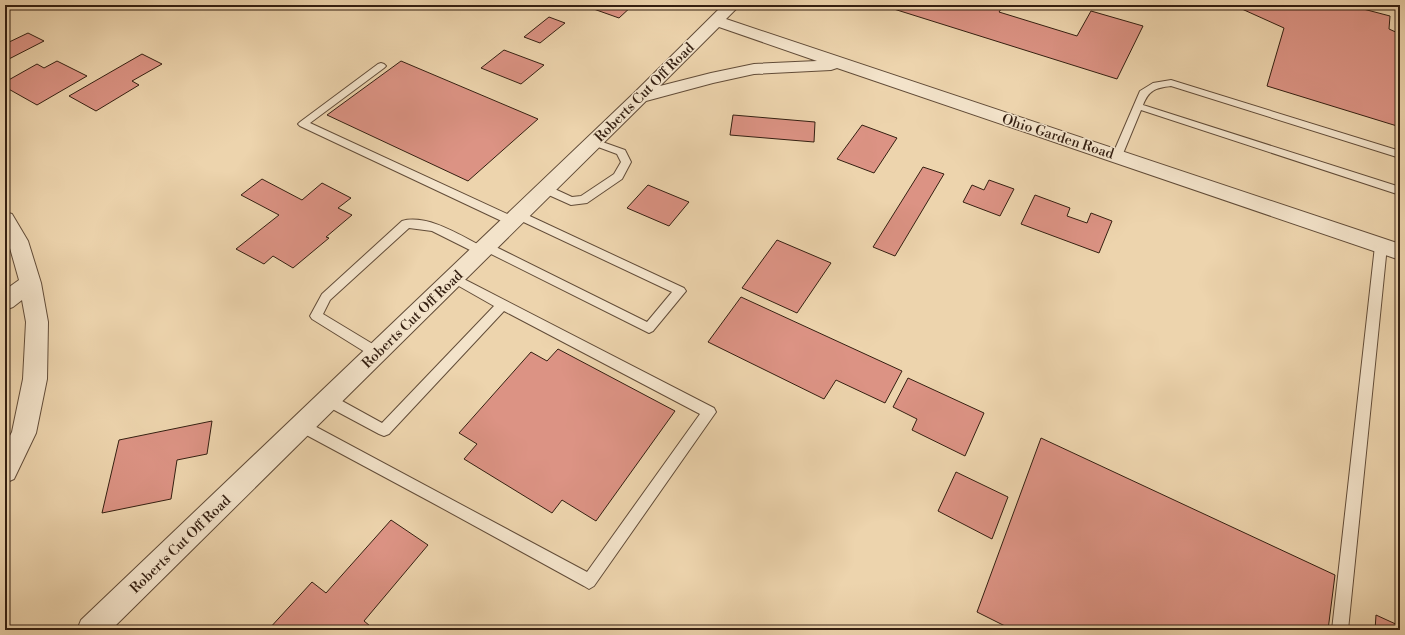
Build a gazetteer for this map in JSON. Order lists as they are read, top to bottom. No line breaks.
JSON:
{"streets":{"street":["Roberts Cut Off Road","Ohio Garden Road"]},"crossings":[["Roberts Cut Off Road","Ohio Garden Road"]]}
